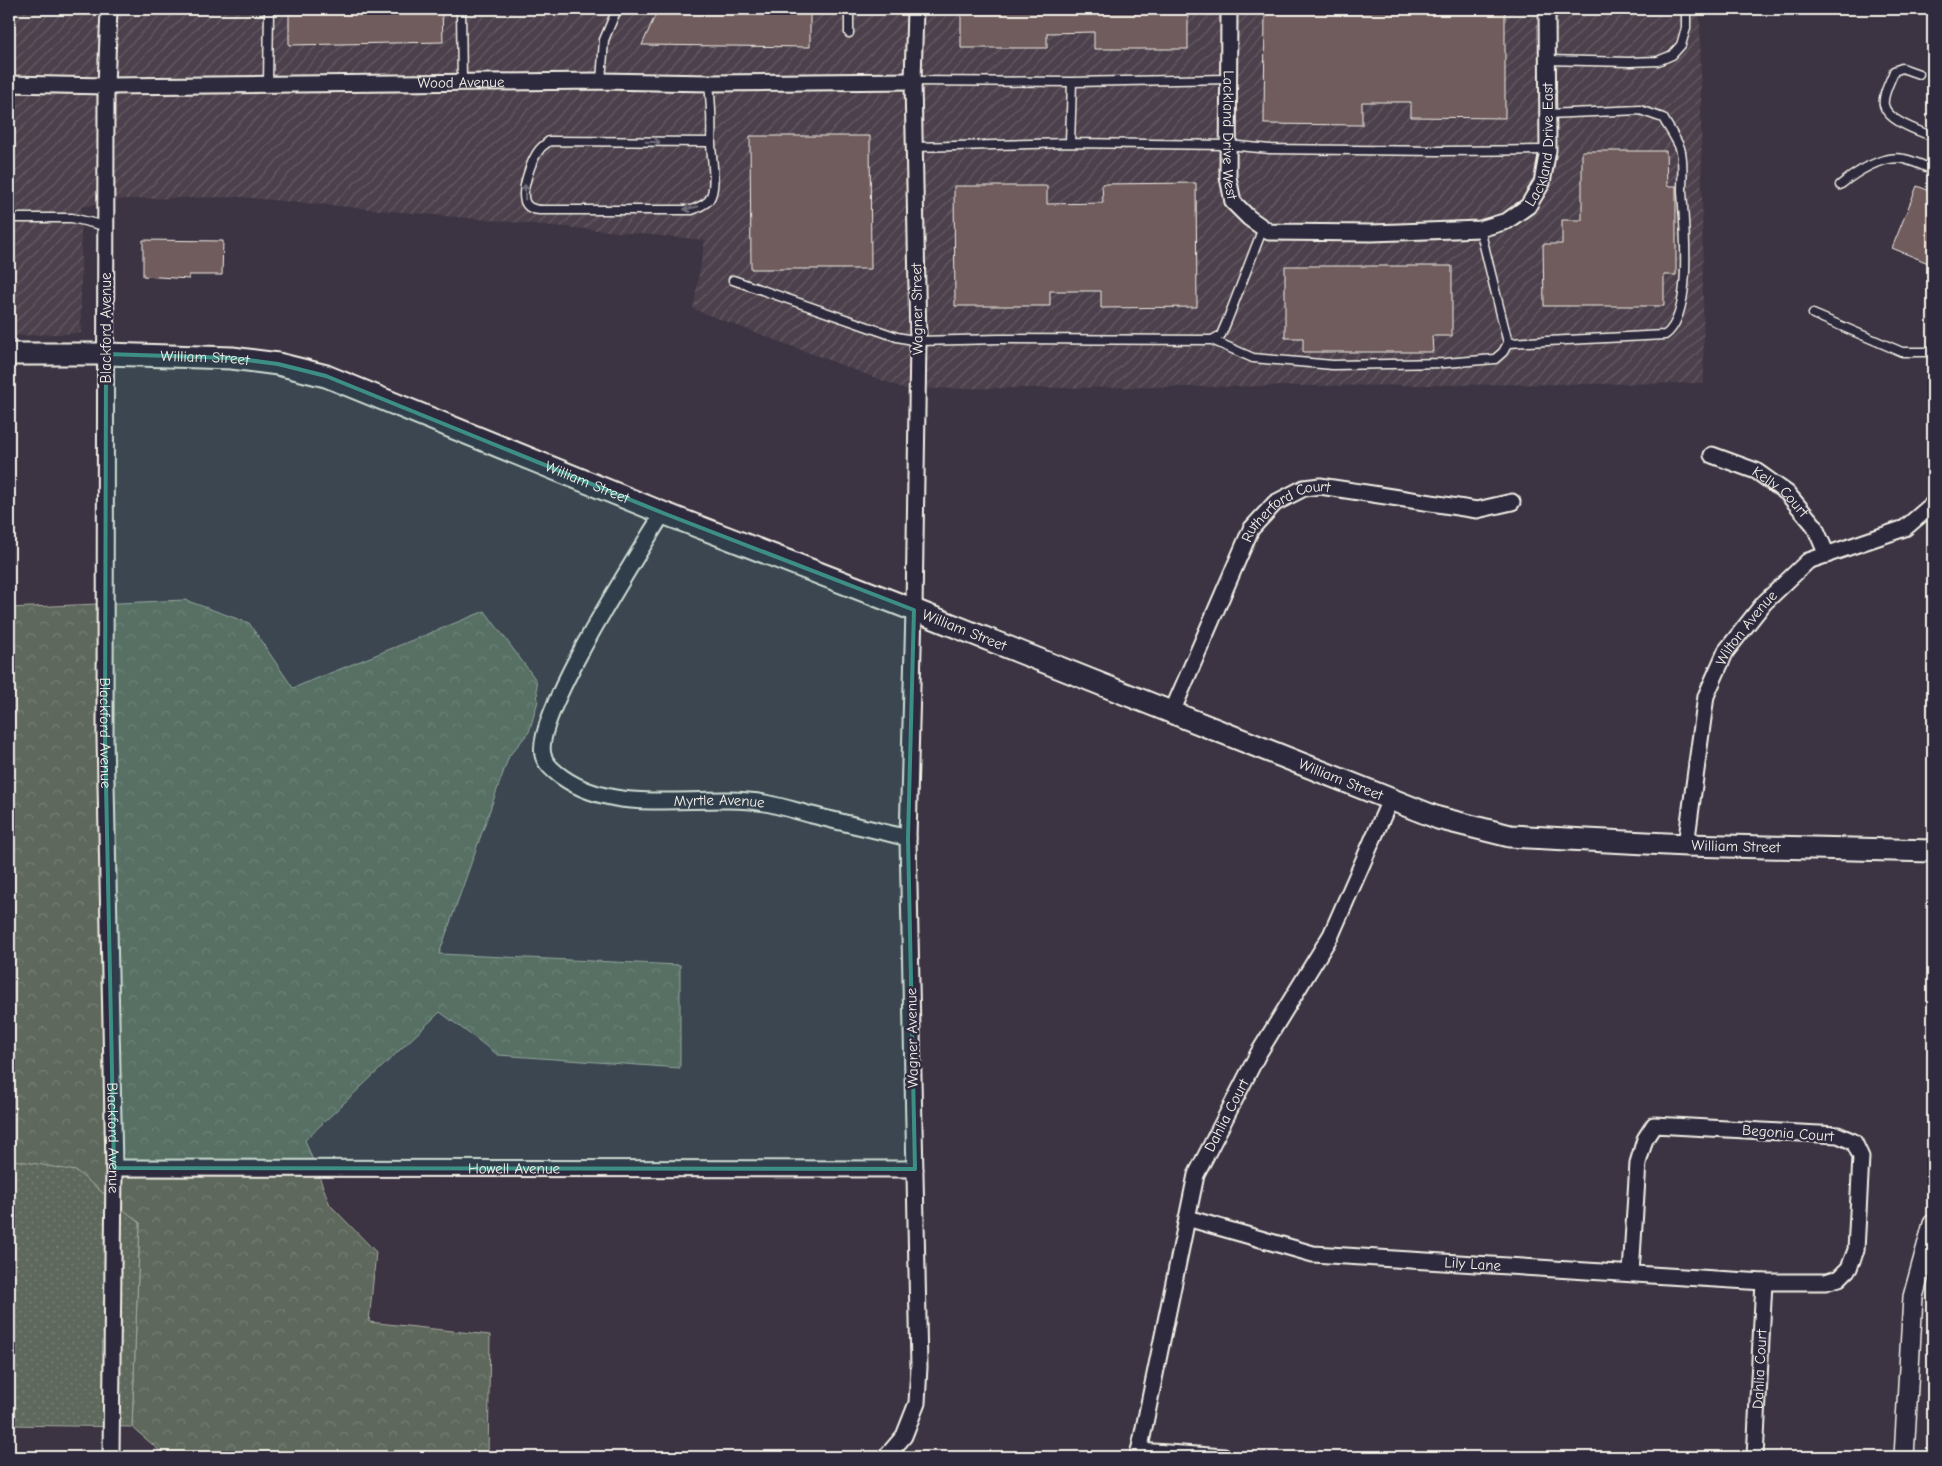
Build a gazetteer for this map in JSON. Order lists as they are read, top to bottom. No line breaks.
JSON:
{"streets":{"main road":["William Street"],"street":["Wood Avenue","Lackland Drive West","Lackland Drive East","Wagner Street","Blackford Avenue","Kelly Court","Rutherford Court","Wilton Avenue","Myrtle Avenue","Wagner Avenue","Dahlia Court","Begonia Court","Howell Avenue","Lily Lane"]},"crossings":[["Wood Avenue","Wagner Street"],["Wood Avenue","Blackford Avenue"],["Lackland Drive West","Lackland Drive East"],["Wagner Street","William Street"],["Wagner Street","Wagner Avenue"],["Blackford Avenue","William Street"],["Blackford Avenue","Howell Avenue"],["William Street","Rutherford Court"],["William Street","Wilton Avenue"],["William Street","Myrtle Avenue"],["William Street","Wagner Avenue"],["William Street","Dahlia Court"],["Kelly Court","Wilton Avenue"],["Myrtle Avenue","Wagner Avenue"],["Wagner Avenue","Howell Avenue"],["Dahlia Court","Begonia Court"],["Dahlia Court","Lily Lane"],["Begonia Court","Lily Lane"]]}
